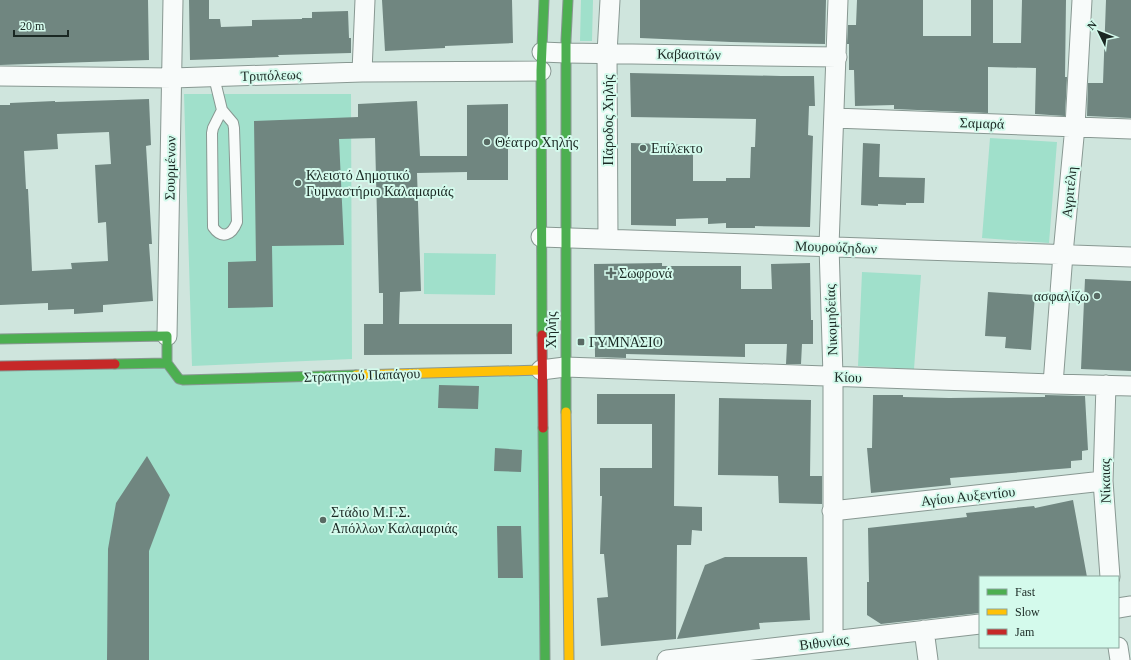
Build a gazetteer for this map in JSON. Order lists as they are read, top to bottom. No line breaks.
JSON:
{"streets":{"main road":["Χηλής","Στρατηγού Παπάγου"],"street":["Καβασιτών","Τριπόλεως","Πάροδος Χηλής","Σαμαρά","Σουρμένων","Αγριτέλη","Μουρούζηδων","Νικομηδείας","Κίου","Νίκαιας","Αγίου Αυξεντίου","Βιθυνίας"]},"crossings":[["Καβασιτών","Πάροδος Χηλής"],["Καβασιτών","Νικομηδείας"],["Καβασιτών","Χηλής"],["Τριπόλεως","Σουρμένων"],["Τριπόλεως","Χηλής"],["Πάροδος Χηλής","Μουρούζηδων"],["Σαμαρά","Αγριτέλη"],["Σαμαρά","Νικομηδείας"],["Αγριτέλη","Μουρούζηδων"],["Αγριτέλη","Κίου"],["Μουρούζηδων","Νικομηδείας"],["Μουρούζηδων","Χηλής"],["Νικομηδείας","Κίου"],["Νικομηδείας","Αγίου Αυξεντίου"],["Νικομηδείας","Βιθυνίας"],["Χηλής","Στρατηγού Παπάγου"],["Χηλής","Κίου"],["Στρατηγού Παπάγου","Κίου"],["Κίου","Νίκαιας"],["Νίκαιας","Αγίου Αυξεντίου"]],"places":{"other":["Θέατρο Χηλής","Επίλεκτο","Κλειστό Δημοτικό Γυμναστήριο Καλαμαριάς","ασφαλίζω","Στάδιο Μ.Γ.Σ. Απόλλων Καλαμαριάς"],"health":["Σωφρονά"],"transit":["ΓΥΜΝΑΣΙΟ"]},"legend":["Fast","Slow","Jam"],"scale_bar":"20 m","north":"top left"}
